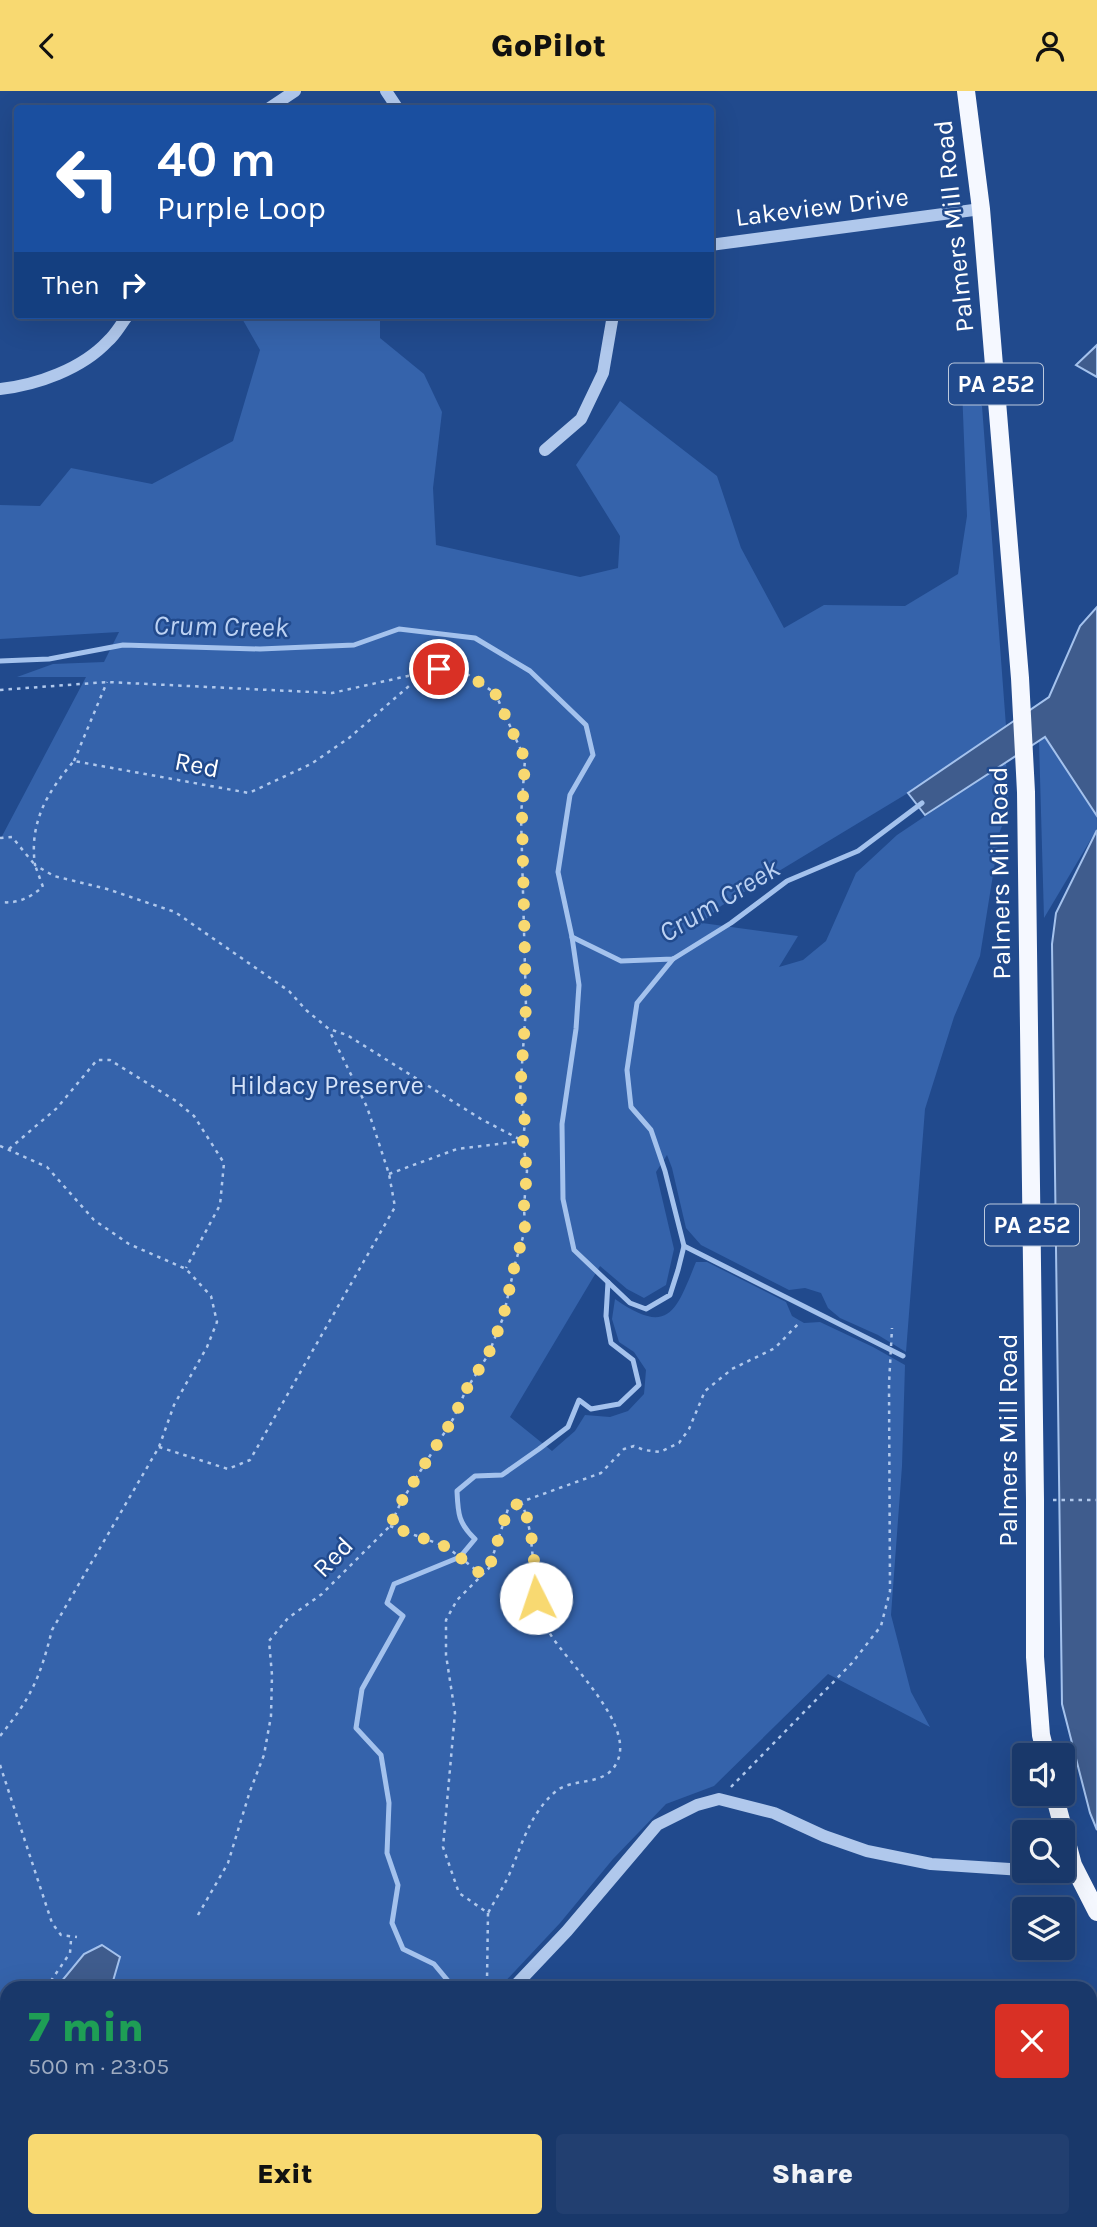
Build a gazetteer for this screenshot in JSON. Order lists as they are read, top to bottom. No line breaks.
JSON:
{"streets":{"main road":["Palmers Mill Road","PA 252"],"street":["Lakeview Drive"],"path":["Red"]},"crossings":[["Lakeview Drive","Palmers Mill Road"]],"water":["Crum Creek"],"parks":["Hildacy Preserve"],"page":{"header":"GoPilot","turn":["40 m","Purple Loop"],"then":"Then","heading":["7 min","500 m · 23:05"],"buttons":["Exit","Share"]}}
